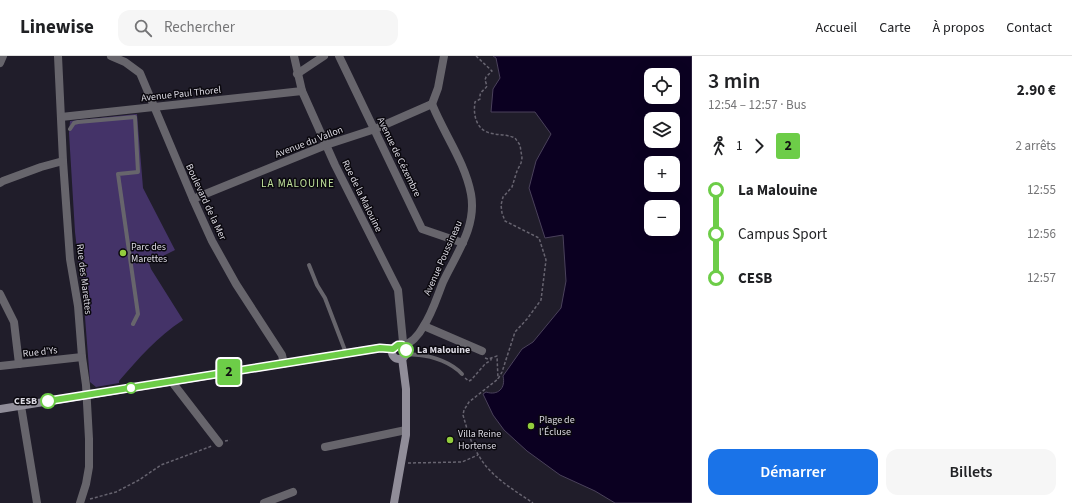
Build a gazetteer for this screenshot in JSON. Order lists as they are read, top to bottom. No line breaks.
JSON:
{"streets":{"street":["Avenue Paul Thorel","Avenue du Vallon","Avenue de Cézembre","Rue de la Malouine","Boulevard de la Mer","Avenue Poussineau","Rue des Marettes","Rue d'Ys"]},"crossings":[["Avenue Paul Thorel","Rue de la Malouine"],["Avenue Paul Thorel","Boulevard de la Mer"],["Avenue Paul Thorel","Rue des Marettes"],["Avenue du Vallon","Avenue de Cézembre"],["Avenue du Vallon","Rue de la Malouine"],["Avenue du Vallon","Boulevard de la Mer"],["Avenue du Vallon","Avenue Poussineau"],["Avenue de Cézembre","Avenue Poussineau"],["Rue de la Malouine","Avenue Poussineau"],["Rue des Marettes","Rue d'Ys"]],"districts":["LA MALOUINE"],"places":["Parc des Marettes","La Malouine","CESB","Plage de l'Écluse","Villa Reine Hortense"],"lines":["bus line 2"],"page":{"header":"Linewise","search":"Rechercher","nav":["Accueil","Carte","À propos","Contact"],"on_map":"2","heading":["3 min","12:54 – 12:57 · Bus","2.90 €"],"map_buttons":["+","−"],"legs":["1","2","2 arrêts"],"list":[{"name":"La Malouine","value":"12:55"},{"name":"Campus Sport","value":"12:56"},{"name":"CESB","value":"12:57"}],"buttons":["Démarrer","Billets"]}}
